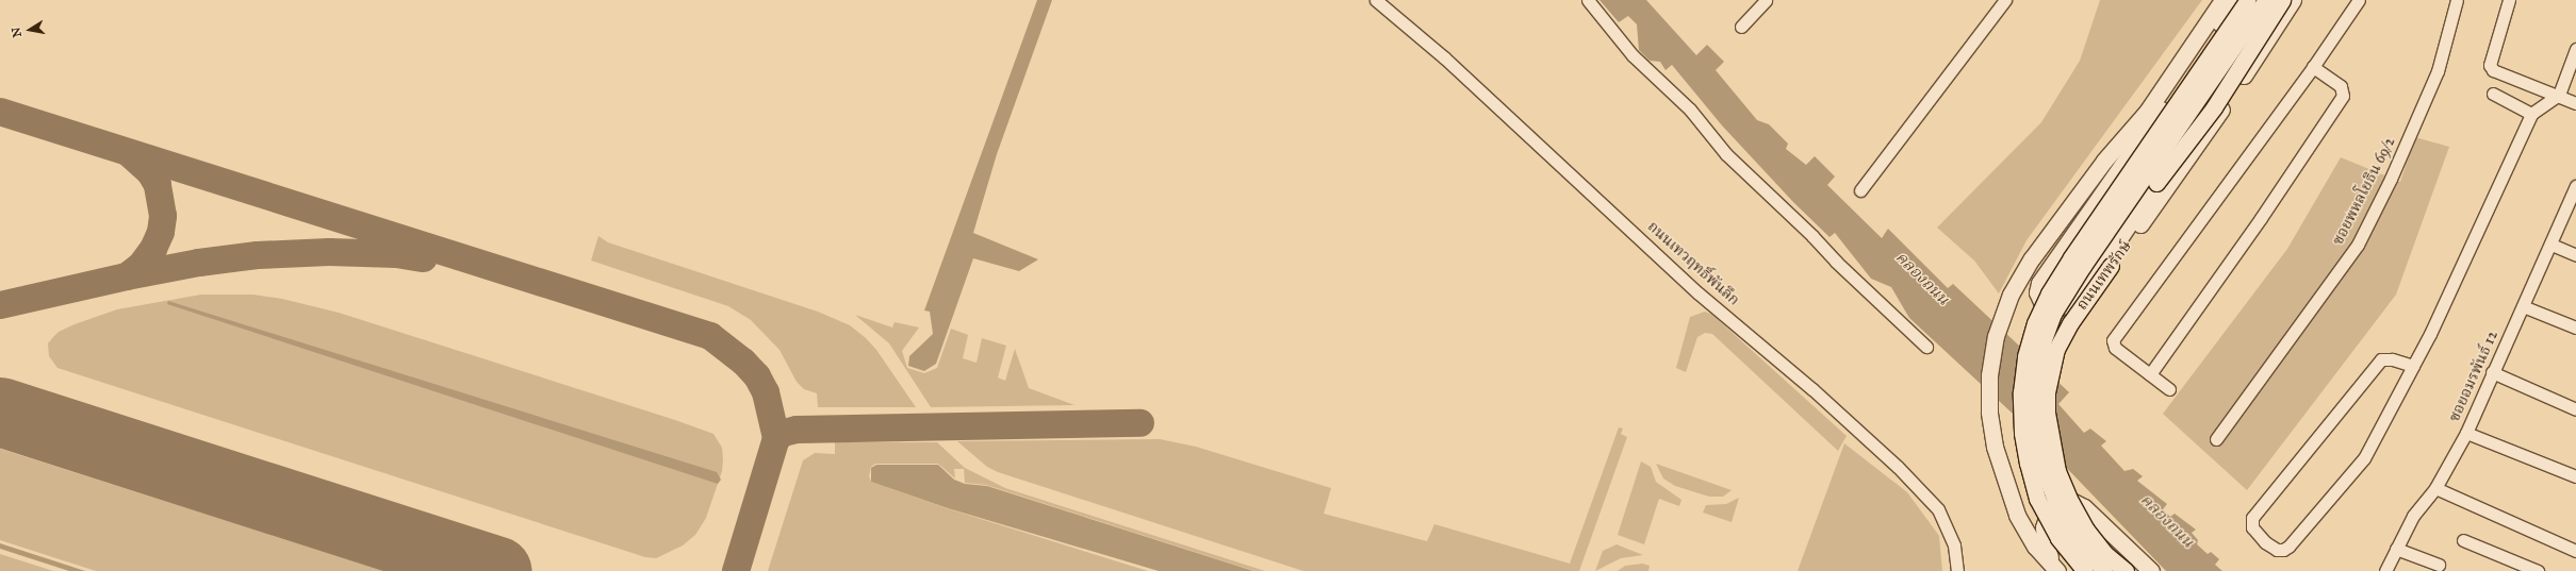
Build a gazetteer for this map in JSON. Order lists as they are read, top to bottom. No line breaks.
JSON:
{"streets":{"main road":["ถนนเทพรักษ์"],"street":["ซอยพหลโยธิน 69/2","ถนนเทวฤทธิ์พันลึก","ซอยอมรพันธ์ 12"]},"water":["คลองถนน"],"north":"left"}
